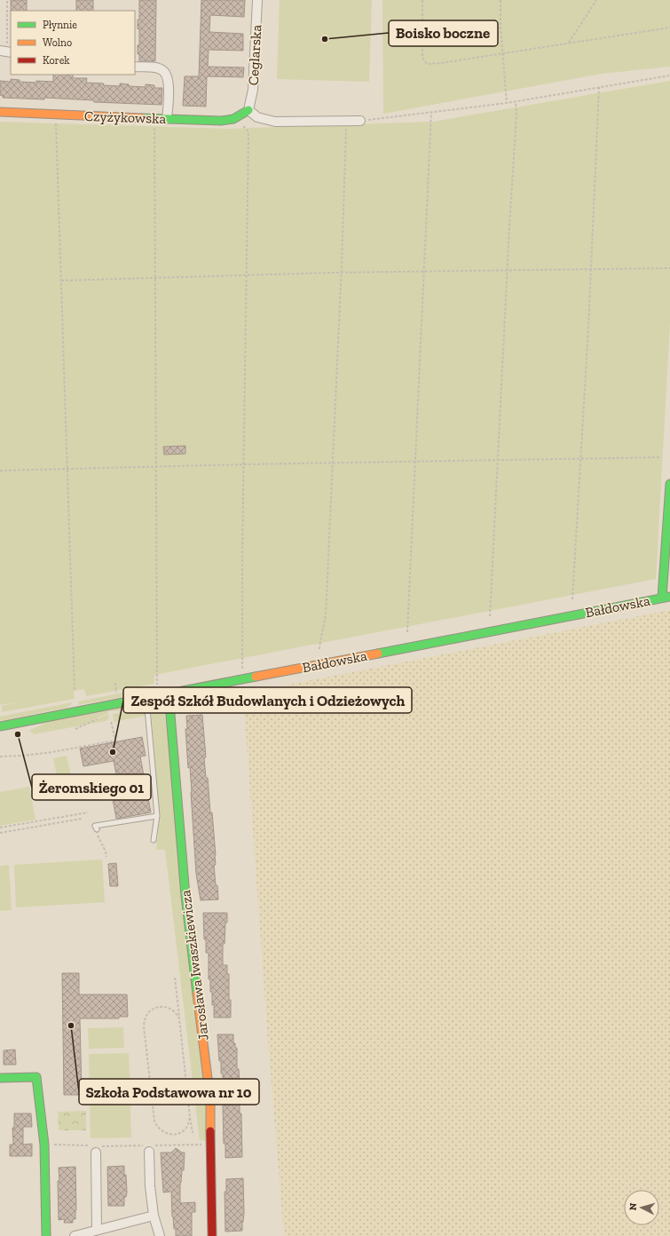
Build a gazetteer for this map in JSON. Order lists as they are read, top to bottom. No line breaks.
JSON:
{"streets":{"street":["Ceglarska","Czyżykowska","Bałdowska","Jarosława Iwaszkiewicza"]},"crossings":[["Ceglarska","Czyżykowska"],["Bałdowska","Jarosława Iwaszkiewicza"]],"places":["Boisko boczne","Żeromskiego 01","Zespół Szkół Budowlanych i Odzieżowych","Szkoła Podstawowa nr 10"],"legend":["Płynnie","Wolno","Korek"],"north":"left"}
